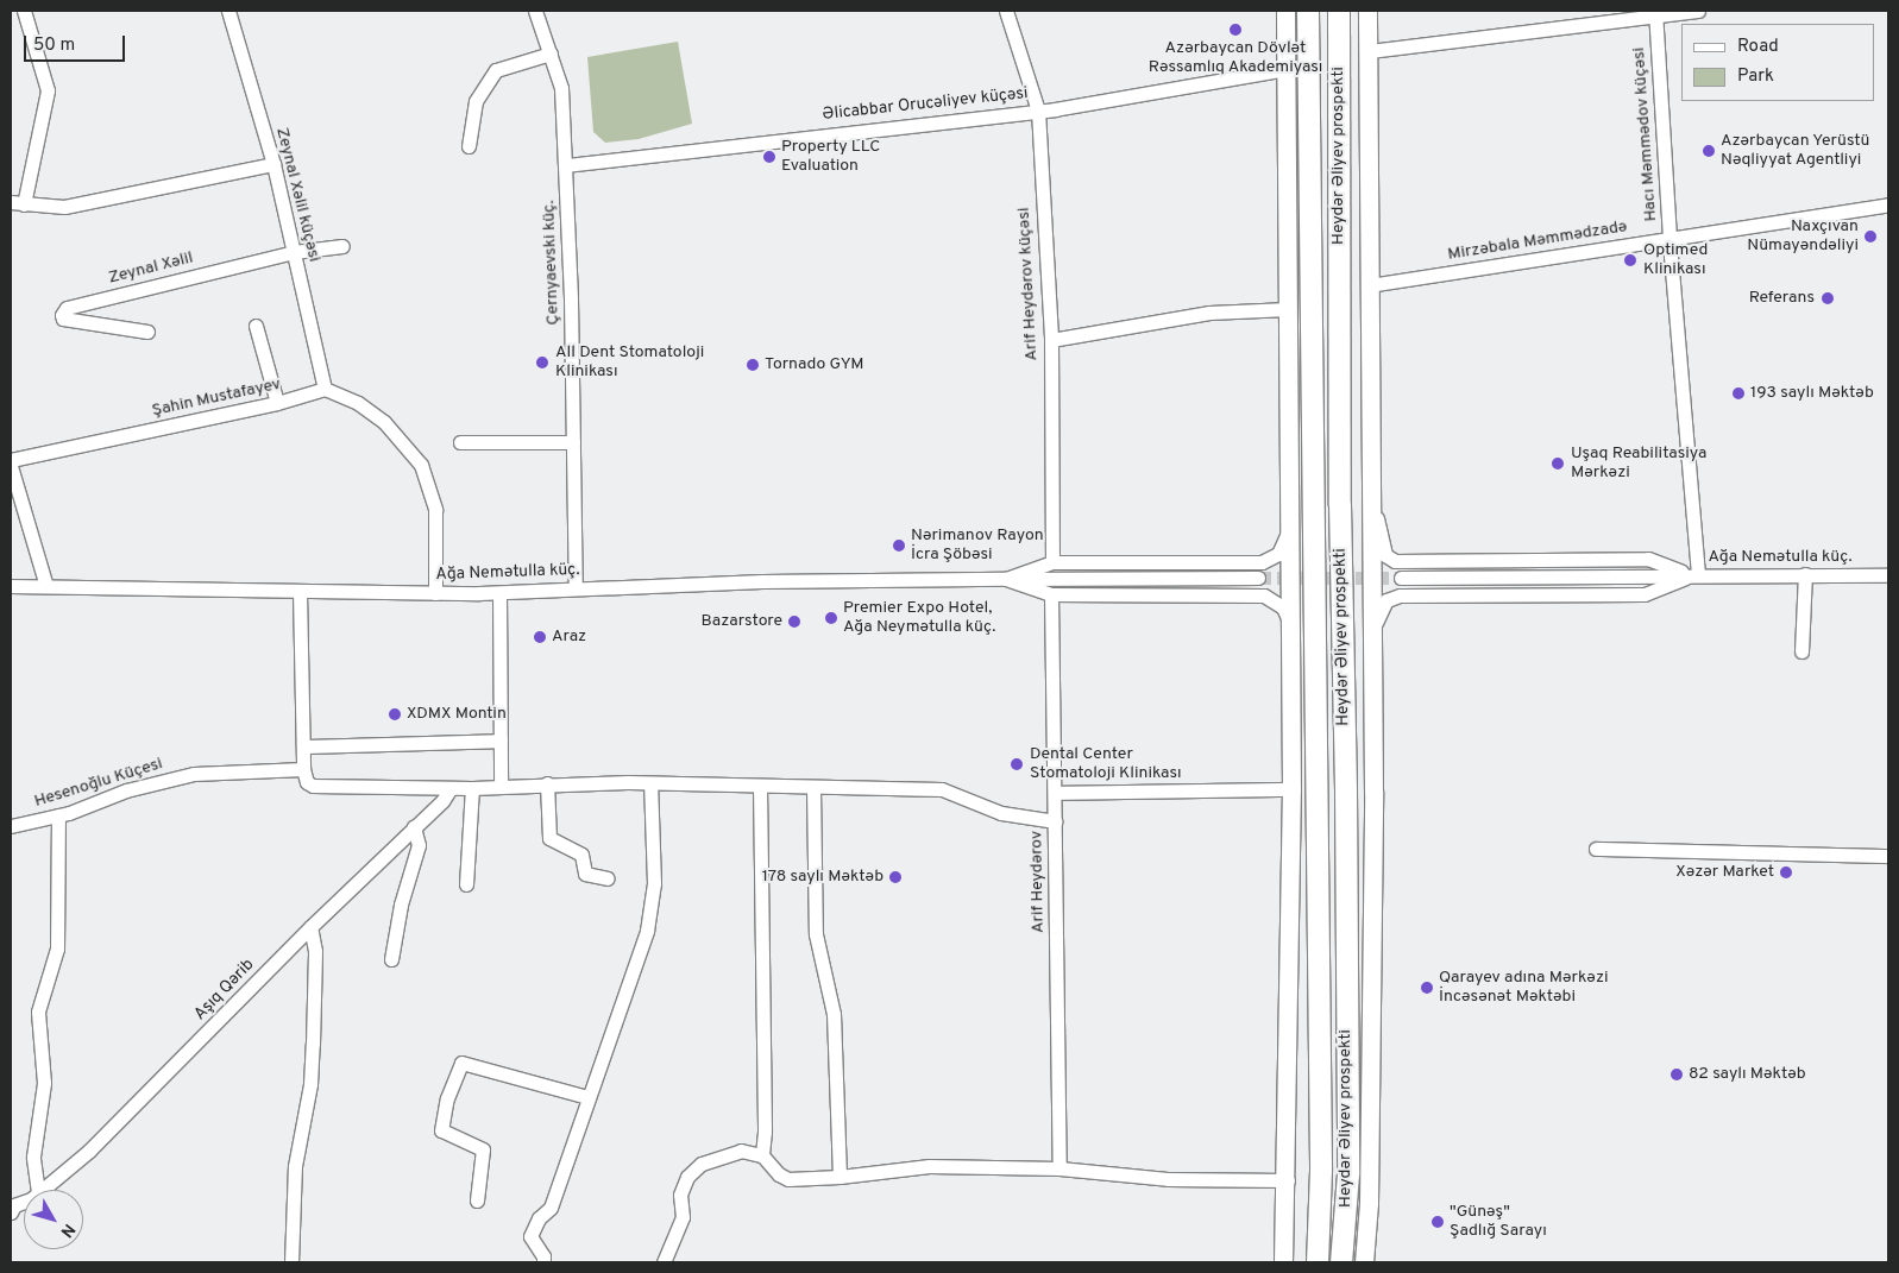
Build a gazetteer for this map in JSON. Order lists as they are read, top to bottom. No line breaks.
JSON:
{"streets":{"highway":["Heydər Əliyev prospekti"],"street":["Əlicabbar Orucəliyev küçəsi","Hacı Məmmədov küçəsi","Zeynal Xəlil küçəsi","Mirzəbala Məmmədzadə","Çernyaevski küç.","Zeynal Xəlil","Arif Heydərov küçəsi","Şahin Mustafayev","Ağa Nemətulla küç.","Hesenoğlu Küçesi","Arif Heydərov","Aşıq Qərib"]},"crossings":[["Əlicabbar Orucəliyev küçəsi","Çernyaevski küç."],["Əlicabbar Orucəliyev küçəsi","Arif Heydərov küçəsi"],["Hacı Məmmədov küçəsi","Mirzəbala Məmmədzadə"],["Hacı Məmmədov küçəsi","Ağa Nemətulla küç."],["Zeynal Xəlil küçəsi","Zeynal Xəlil"],["Zeynal Xəlil küçəsi","Şahin Mustafayev"],["Çernyaevski küç.","Ağa Nemətulla küç."],["Arif Heydərov küçəsi","Ağa Nemətulla küç."],["Ağa Nemətulla küç.","Arif Heydərov"]],"places":["Azərbaycan Dövlət Rəssamlıq Akademiyası","Azərbaycan Yerüstü Nəqliyyat Agentliyi","Property LLC Evaluation","Naxçıvan Nümayəndəliyi","Optimed Klinikası","Referans","All Dent Stomatoloji Klinikası","Tornado GYM","193 saylı Məktəb","Uşaq Reabilitasiya Mərkəzi","Nərimanov Rayon İcra Şöbəsi","Premier Expo Hotel, Ağa Neymətulla küç.","Bazarstore","Araz","XDMX Montin","Dental Center Stomatoloji Klinikası","Xəzər Market","178 saylı Məktəb","Qarayev adına Mərkəzi İncəsənət Məktəbi","82 saylı Məktəb","\"Günəş\" Şadlığ Sarayı"],"legend":["Road","Park"],"scale_bar":"50 m","north":"bottom right"}
